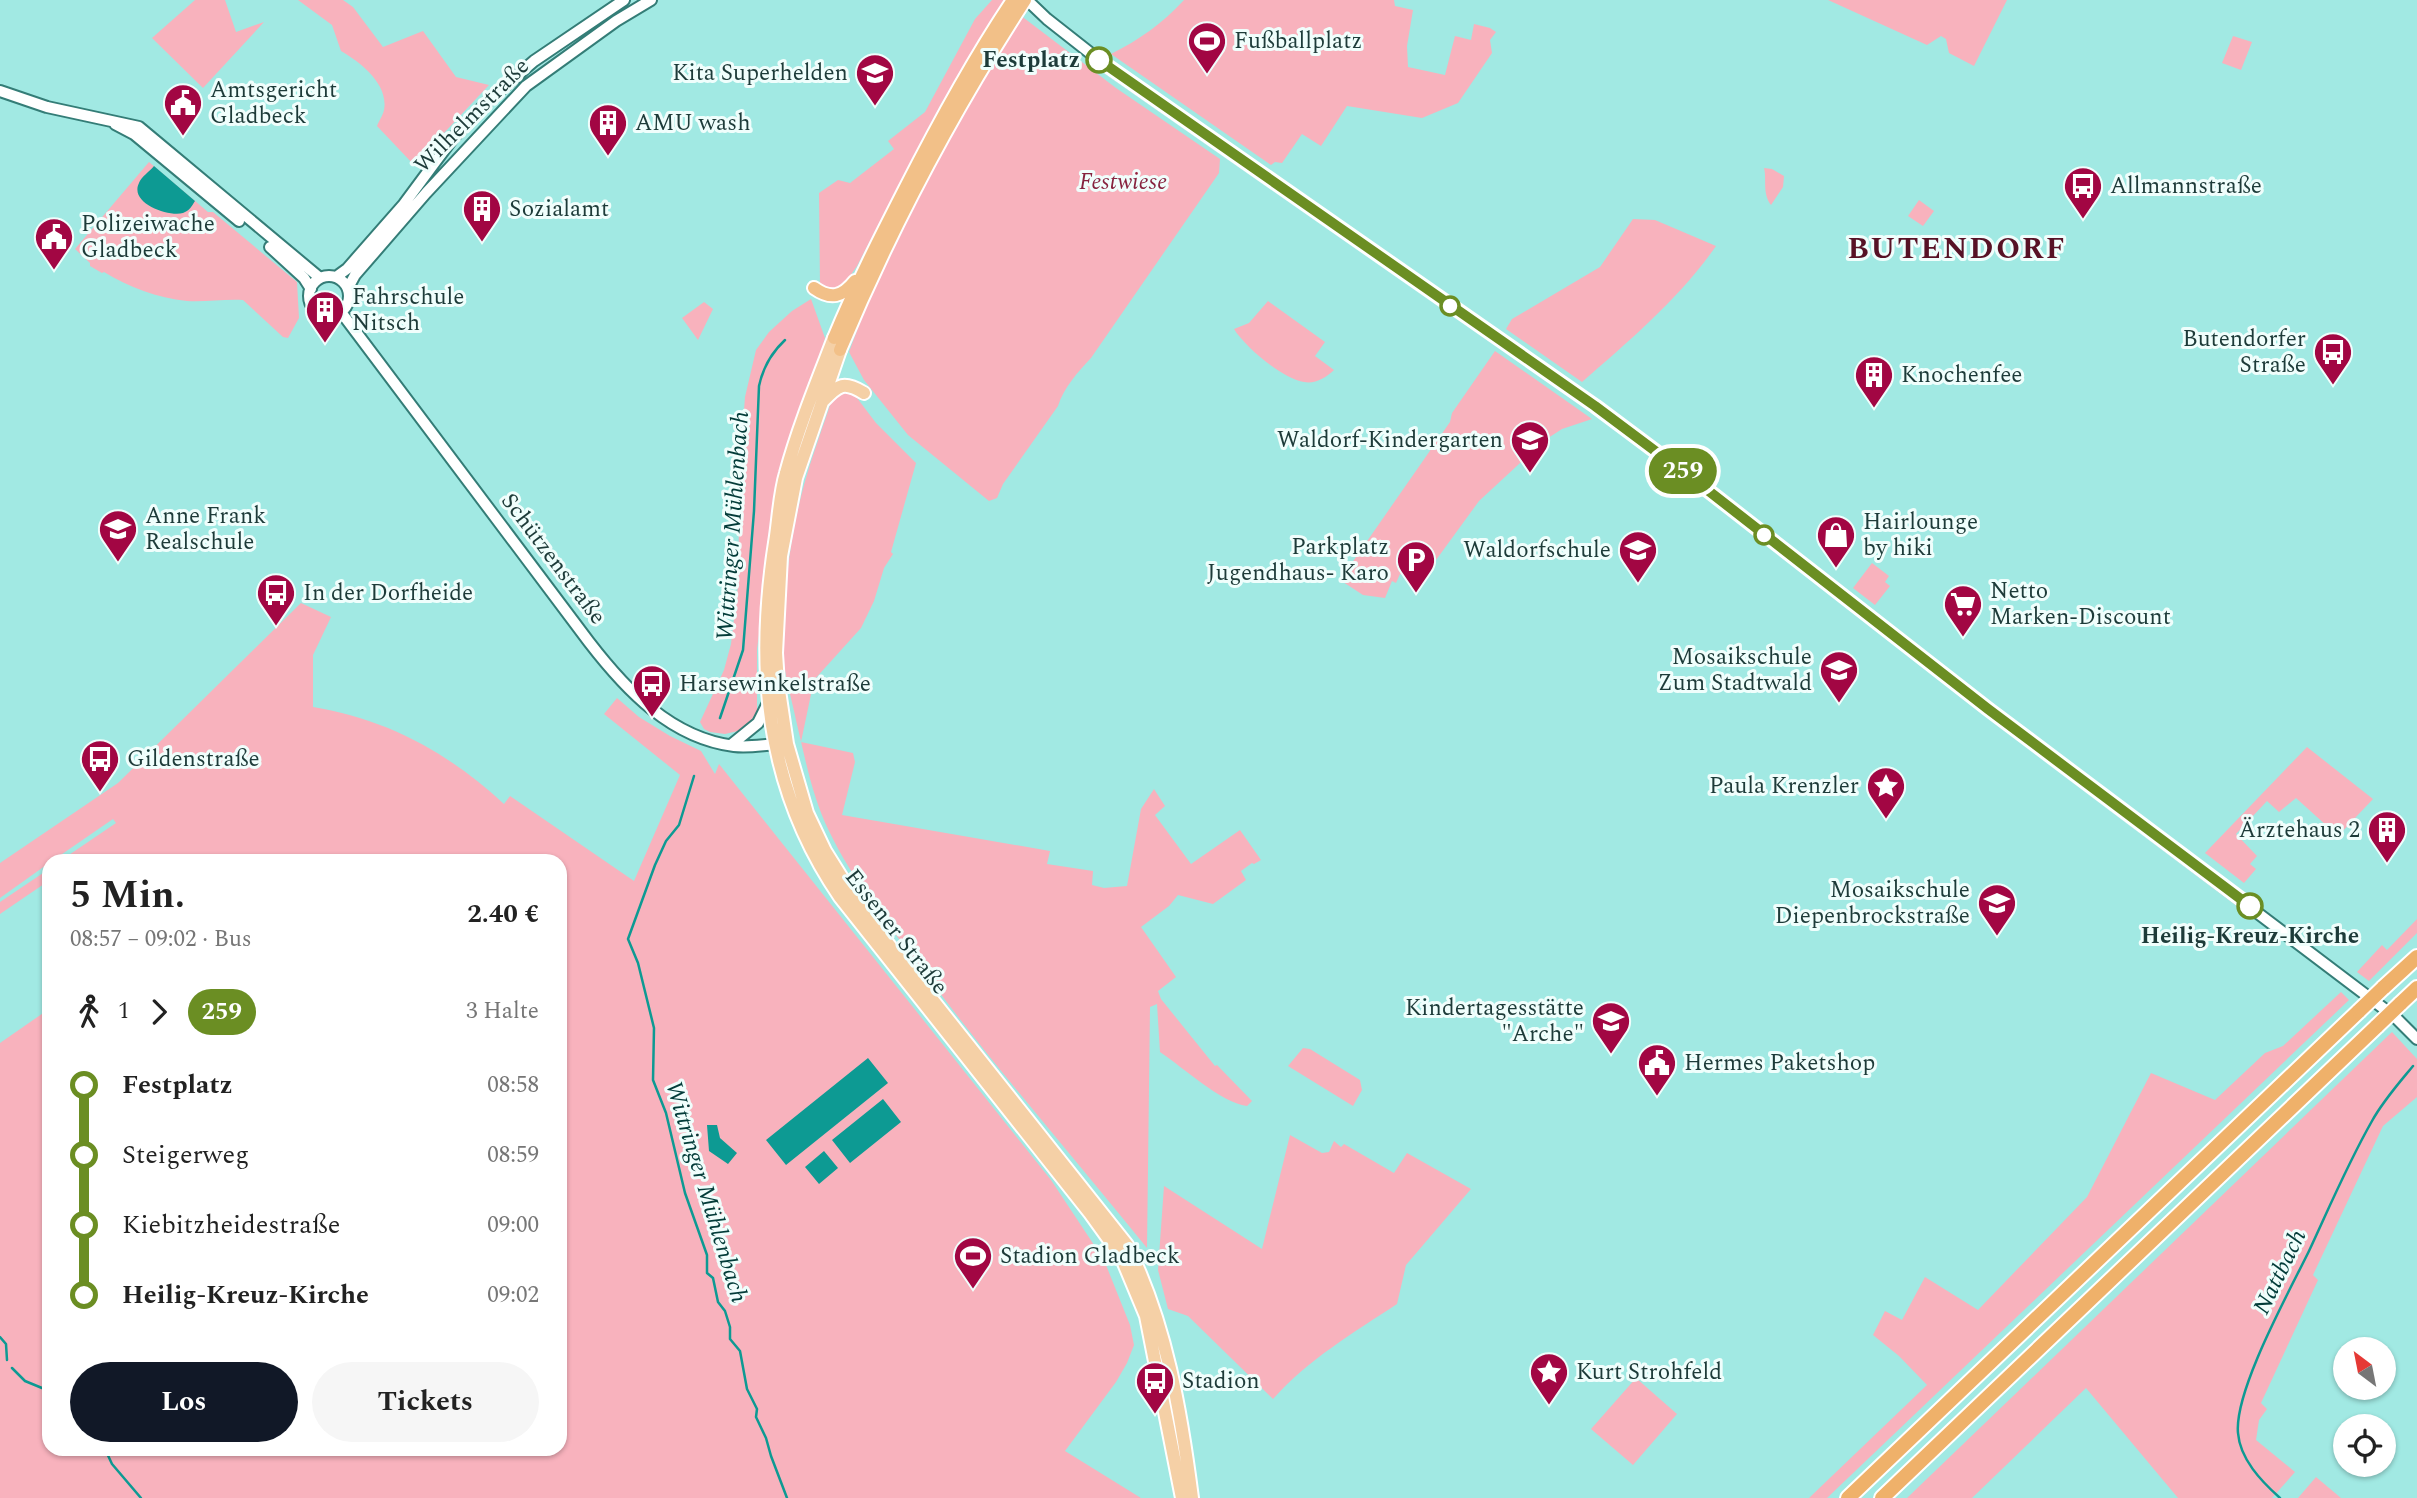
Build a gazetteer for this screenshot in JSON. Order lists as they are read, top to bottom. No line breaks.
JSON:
{"streets":{"main road":["Wilhelmstraße","Schützenstraße","Essener Straße"]},"crossings":[["Wilhelmstraße","Schützenstraße"],["Schützenstraße","Essener Straße"]],"districts":["BUTENDORF"],"water":["Wittringer Mühlenbach","Nattbach"],"parks":["Festwiese"],"places":{"other":["Festplatz","Heilig-Kreuz-Kirche"],"sports":["Fußballplatz","Stadion Gladbeck"],"school or university":["Kita Superhelden","Waldorf-Kindergarten","Anne Frank Realschule","Waldorfschule","Mosaikschule Zum Stadtwald","Mosaikschule Diepenbrockstraße","Kindertagesstätte \"Arche\""],"public building":["Amtsgericht Gladbeck","Polizeiwache Gladbeck","Hermes Paketshop"],"building":["AMU wash","Sozialamt","Fahrschule Nitsch","Knochenfee","Ärztehaus 2"],"bus stop":["Allmannstraße","Butendorfer Straße","In der Dorfheide","Harsewinkelstraße","Gildenstraße","Stadion"],"shop":["Hairlounge by hiki"],"parking":["Parkplatz Jugendhaus- Karo"],"supermarket":["Netto Marken-Discount"],"place":["Paula Krenzler","Kurt Strohfeld"]},"lines":["bus line 259"],"north":"top left","page":{"on_map":"259","heading":["5 Min.","08:57 – 09:02 · Bus","2.40 €"],"legs":["1","259","3 Halte"],"list":[{"name":"Festplatz","value":"08:58"},{"name":"Steigerweg","value":"08:59"},{"name":"Kiebitzheidestraße","value":"09:00"},{"name":"Heilig-Kreuz-Kirche","value":"09:02"}],"buttons":["Los","Tickets"]}}
